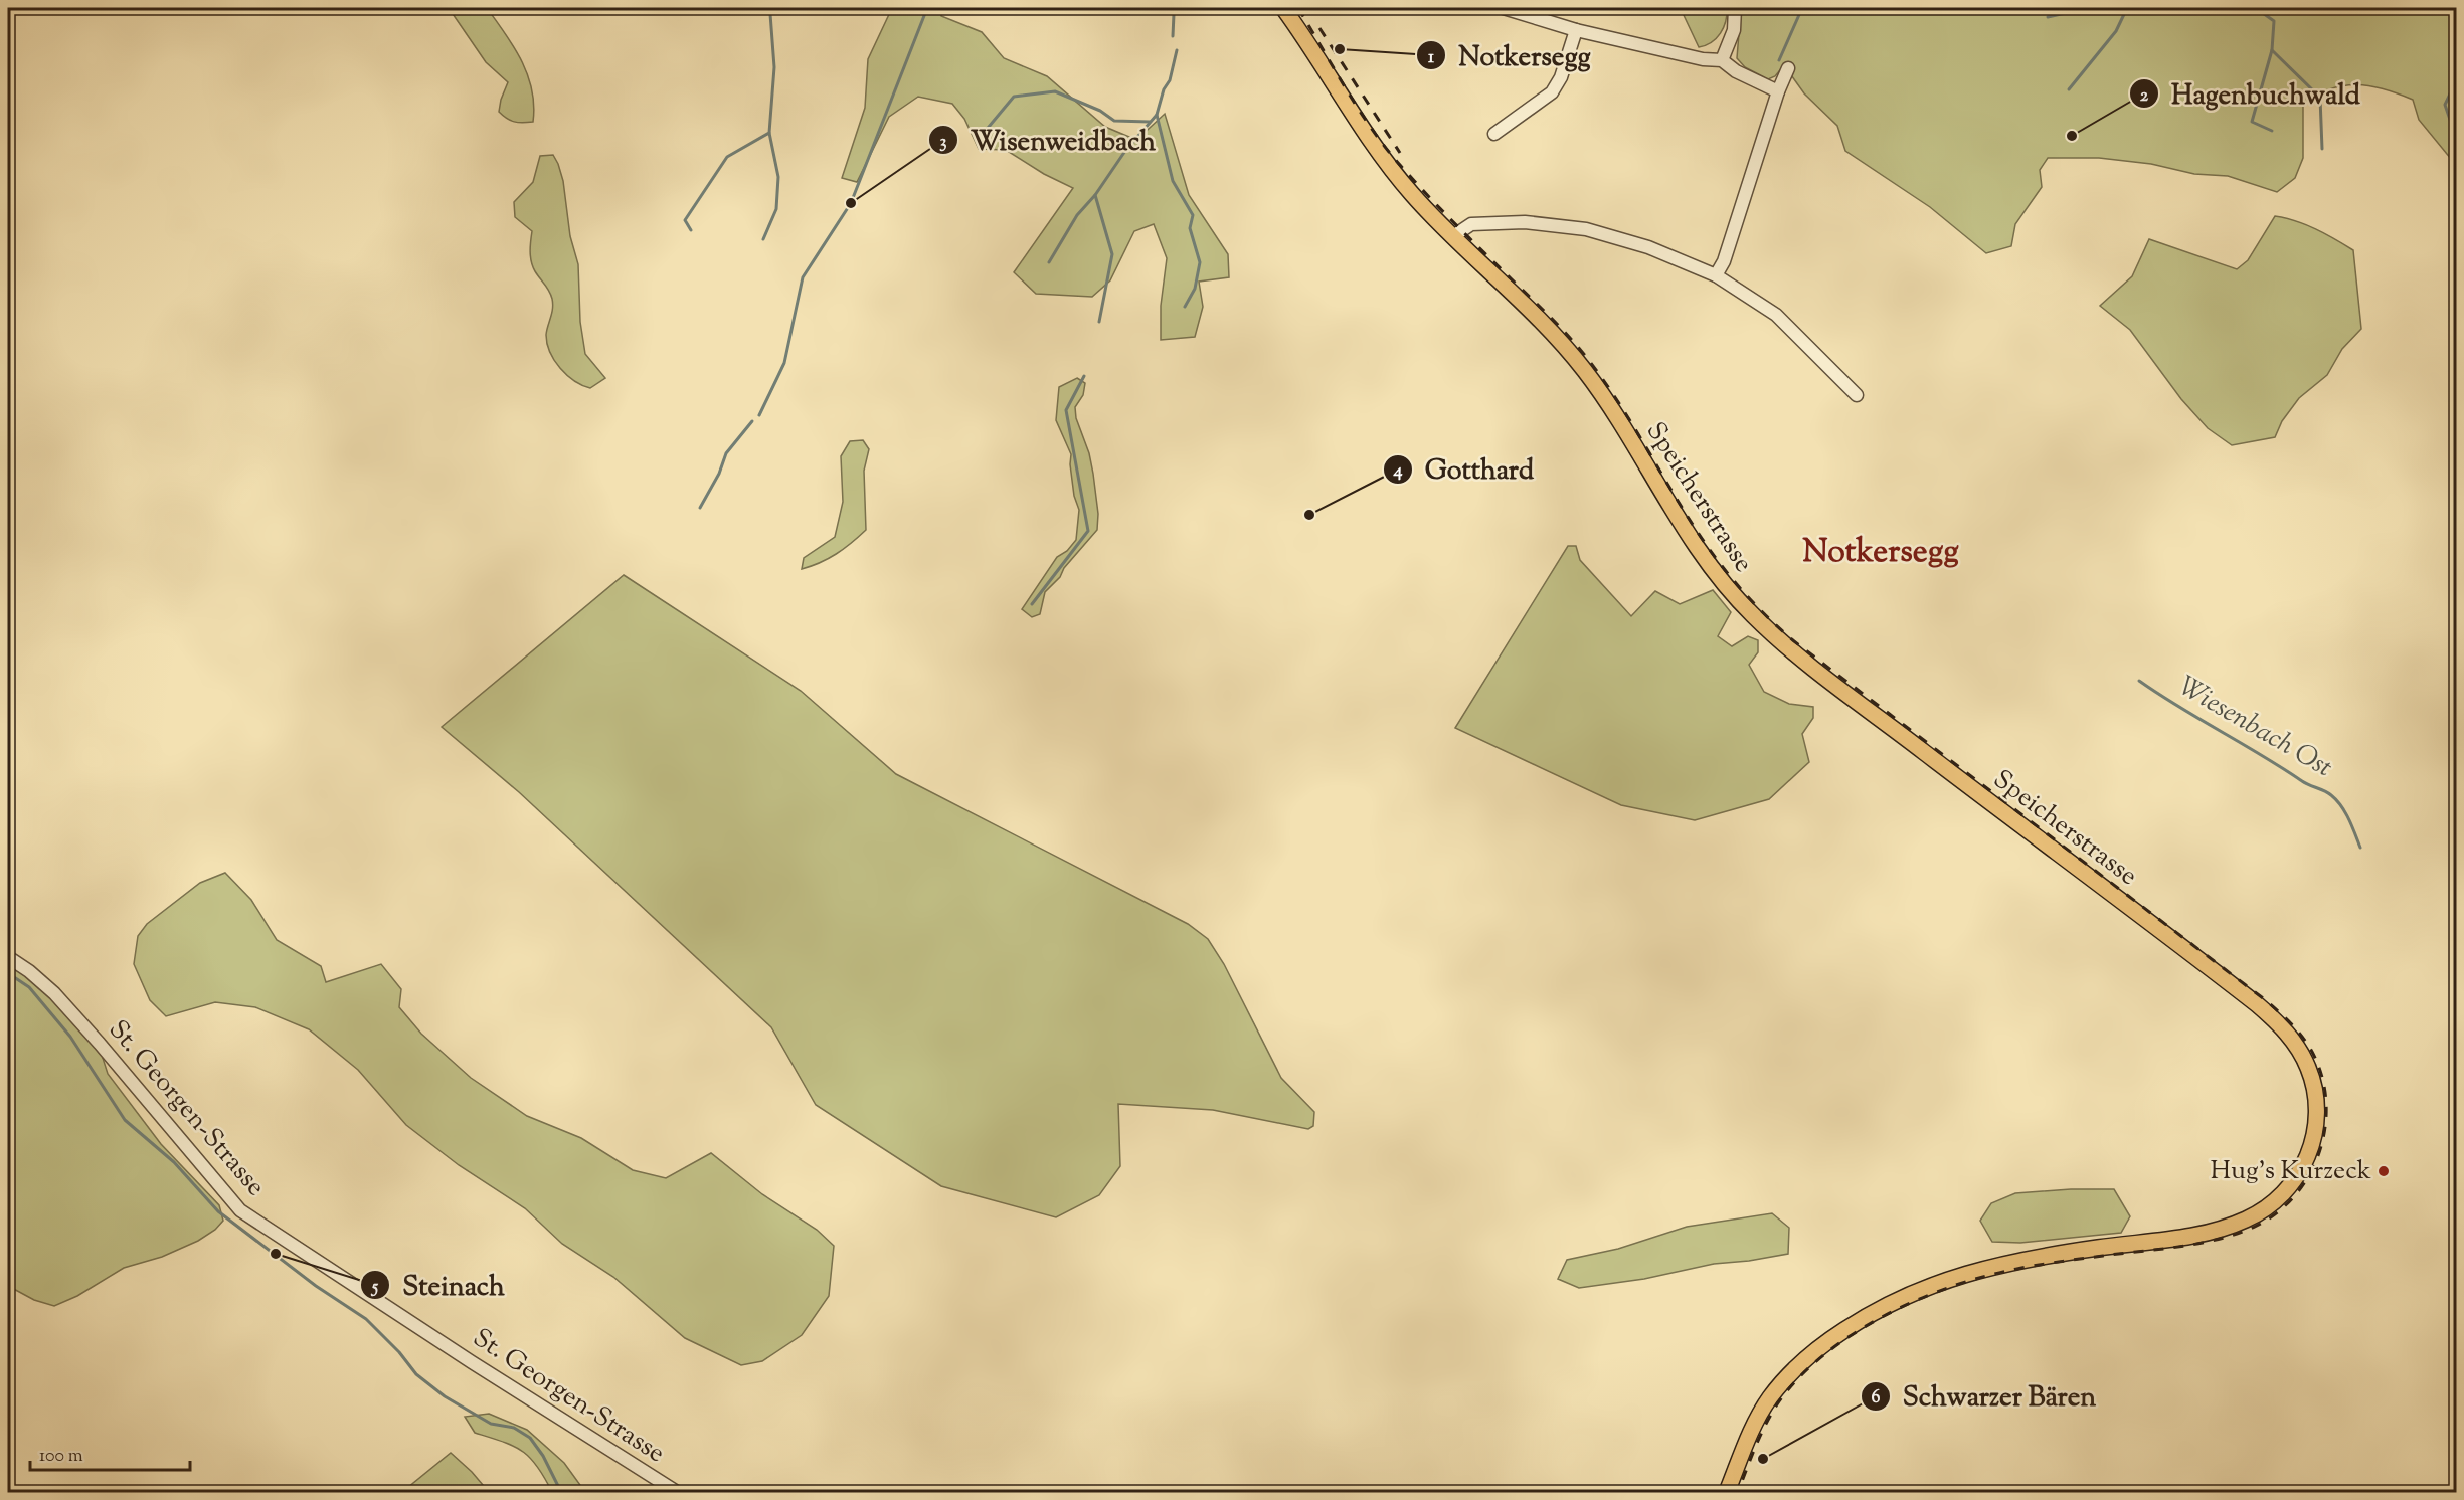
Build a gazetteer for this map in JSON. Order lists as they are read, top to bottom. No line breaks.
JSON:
{"streets":{"main road":["Speicherstrasse"],"street":["St. Georgen-Strasse"]},"districts":["Notkersegg"],"water":["Wiesenbach Ost"],"places":["Notkersegg","Hagenbuchwald","Wisenweidbach","Gotthard","Hug's Kurzeck","Steinach","Schwarzer Bären"],"scale_bar":"100 m"}
